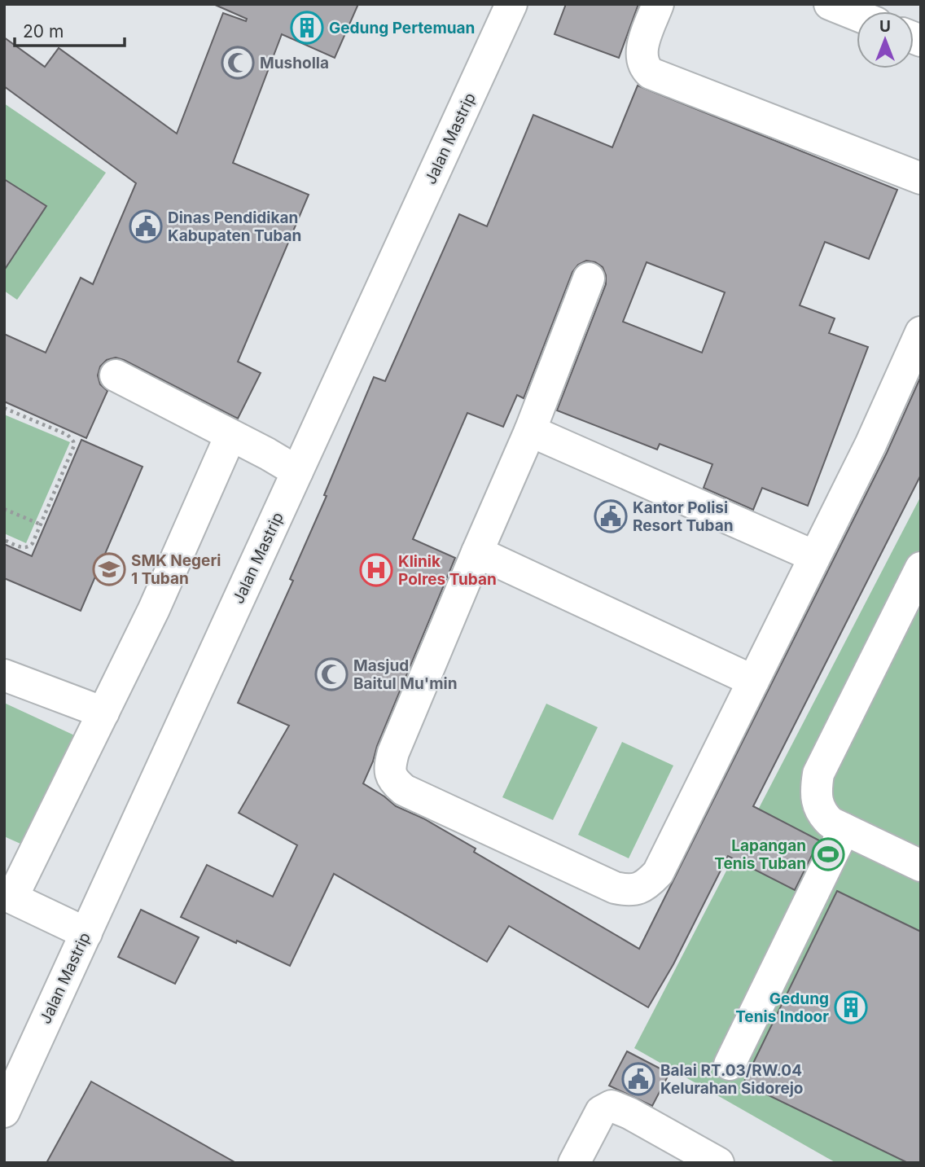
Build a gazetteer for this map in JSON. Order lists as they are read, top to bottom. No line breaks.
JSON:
{"streets":{"street":["Jalan Mastrip"]},"places":{"building":["Gedung Pertemuan","Gedung Tenis Indoor"],"mosque":["Musholla","Masjud Baitul Mu'min"],"public building":["Dinas Pendidikan Kabupaten Tuban","Kantor Polisi Resort Tuban","Balai RT.03/RW.04 Kelurahan Sidorejo"],"school or university":["SMK Negeri 1 Tuban"],"hospital":["Klinik Polres Tuban"],"sports":["Lapangan Tenis Tuban"]},"scale_bar":"20 m","north":"top"}
